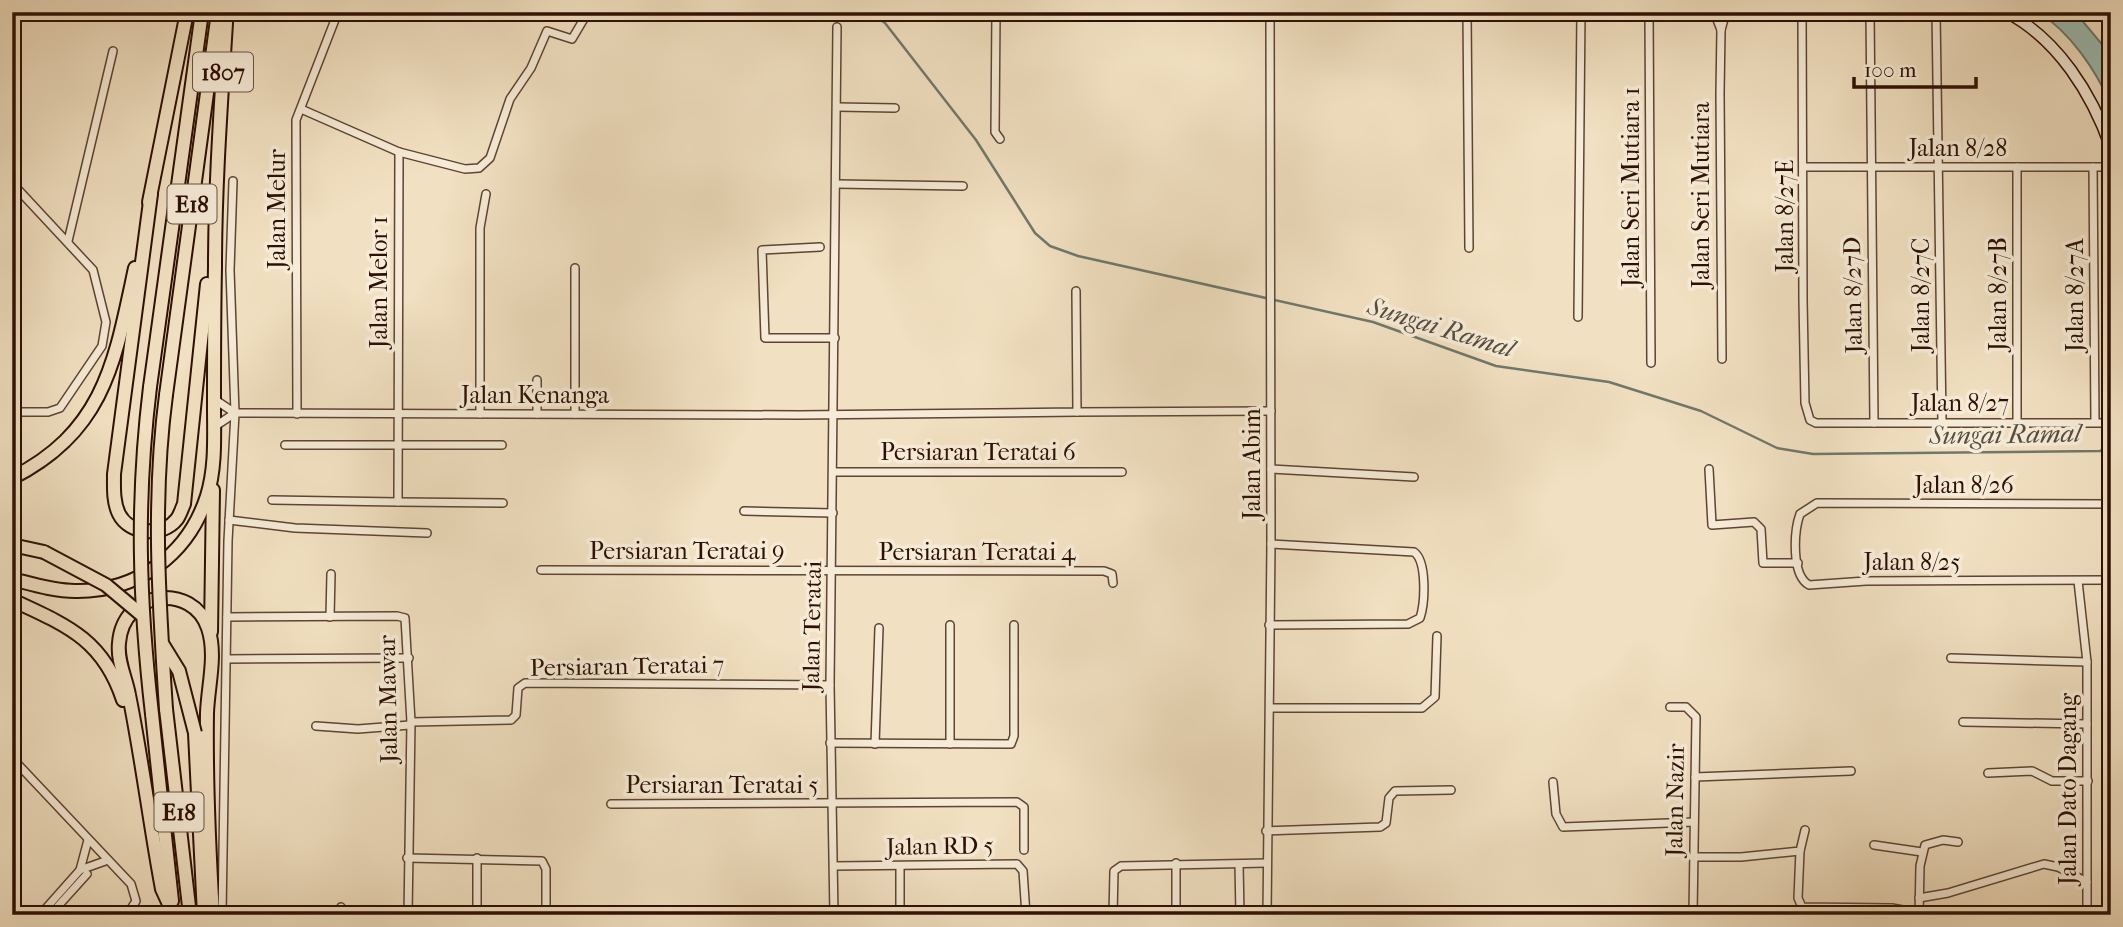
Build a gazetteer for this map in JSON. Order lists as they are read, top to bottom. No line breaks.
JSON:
{"streets":{"highway":["1807","E18"],"street":["Jalan 8/28","Jalan Seri Mutiara 1","Jalan Seri Mutiara","Jalan Melur","Jalan 8/27E","Jalan Melor 1","Jalan 8/27B","Jalan 8/27D","Jalan 8/27C","Jalan 8/27A","Jalan Kenanga","Jalan 8/27","Persiaran Teratai 6","Jalan Abim","Jalan 8/26","Persiaran Teratai 9","Persiaran Teratai 4","Jalan 8/25","Jalan Teratai","Persiaran Teratai 7","Jalan Mawar","Persiaran Teratai 5","Jalan Dato Dagang","Jalan Nazir","Jalan RD 5"]},"crossings":[["1807","E18"],["Jalan 8/28","Jalan 8/27E"],["Jalan 8/28","Jalan 8/27B"],["Jalan 8/28","Jalan 8/27D"],["Jalan 8/28","Jalan 8/27C"],["Jalan 8/28","Jalan 8/27A"],["Jalan Melur","Jalan Kenanga"],["Jalan 8/27E","Jalan 8/27"],["Jalan Melor 1","Jalan Kenanga"],["Jalan 8/27B","Jalan 8/27"],["Jalan 8/27D","Jalan 8/27"],["Jalan 8/27C","Jalan 8/27"],["Jalan 8/27A","Jalan 8/27"],["Jalan Kenanga","Jalan Abim"],["Jalan Kenanga","Jalan Teratai"],["Persiaran Teratai 6","Jalan Teratai"],["Jalan 8/26","Jalan 8/25"],["Persiaran Teratai 9","Persiaran Teratai 4"],["Persiaran Teratai 9","Jalan Teratai"],["Persiaran Teratai 4","Jalan Teratai"],["Jalan 8/25","Jalan Dato Dagang"],["Jalan Teratai","Persiaran Teratai 7"],["Jalan Teratai","Persiaran Teratai 5"],["Jalan Teratai","Jalan RD 5"],["Persiaran Teratai 7","Jalan Mawar"]],"water":["Sungai Ramal"],"scale_bar":"100 m"}
